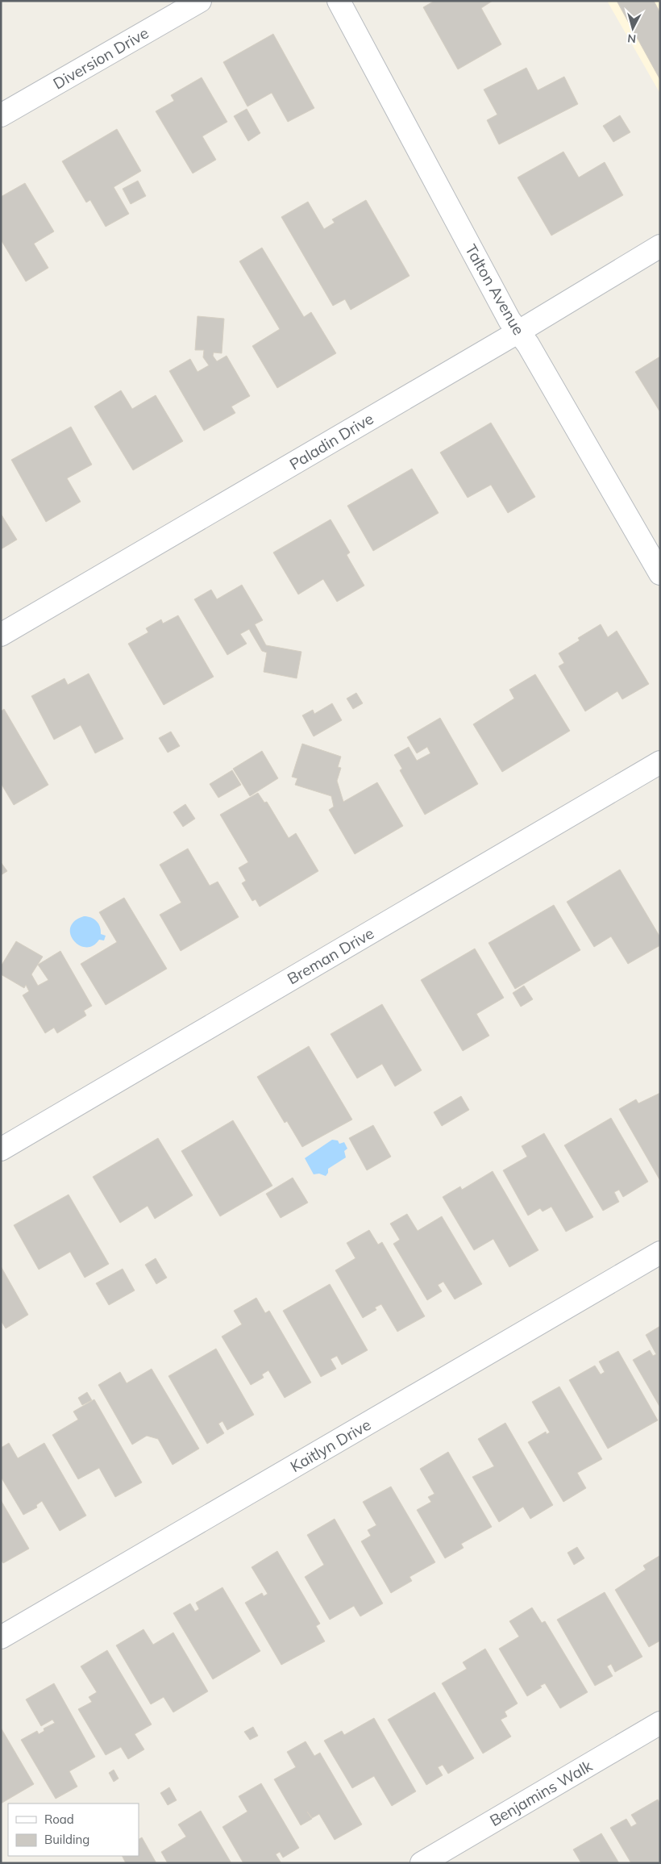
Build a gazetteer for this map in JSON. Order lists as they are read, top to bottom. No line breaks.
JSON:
{"streets":{"street":["Diversion Drive","Talton Avenue","Paladin Drive","Breman Drive","Kaitlyn Drive","Benjamins Walk"]},"crossings":[["Talton Avenue","Paladin Drive"]],"legend":["Road","Building"],"north":"bottom"}
